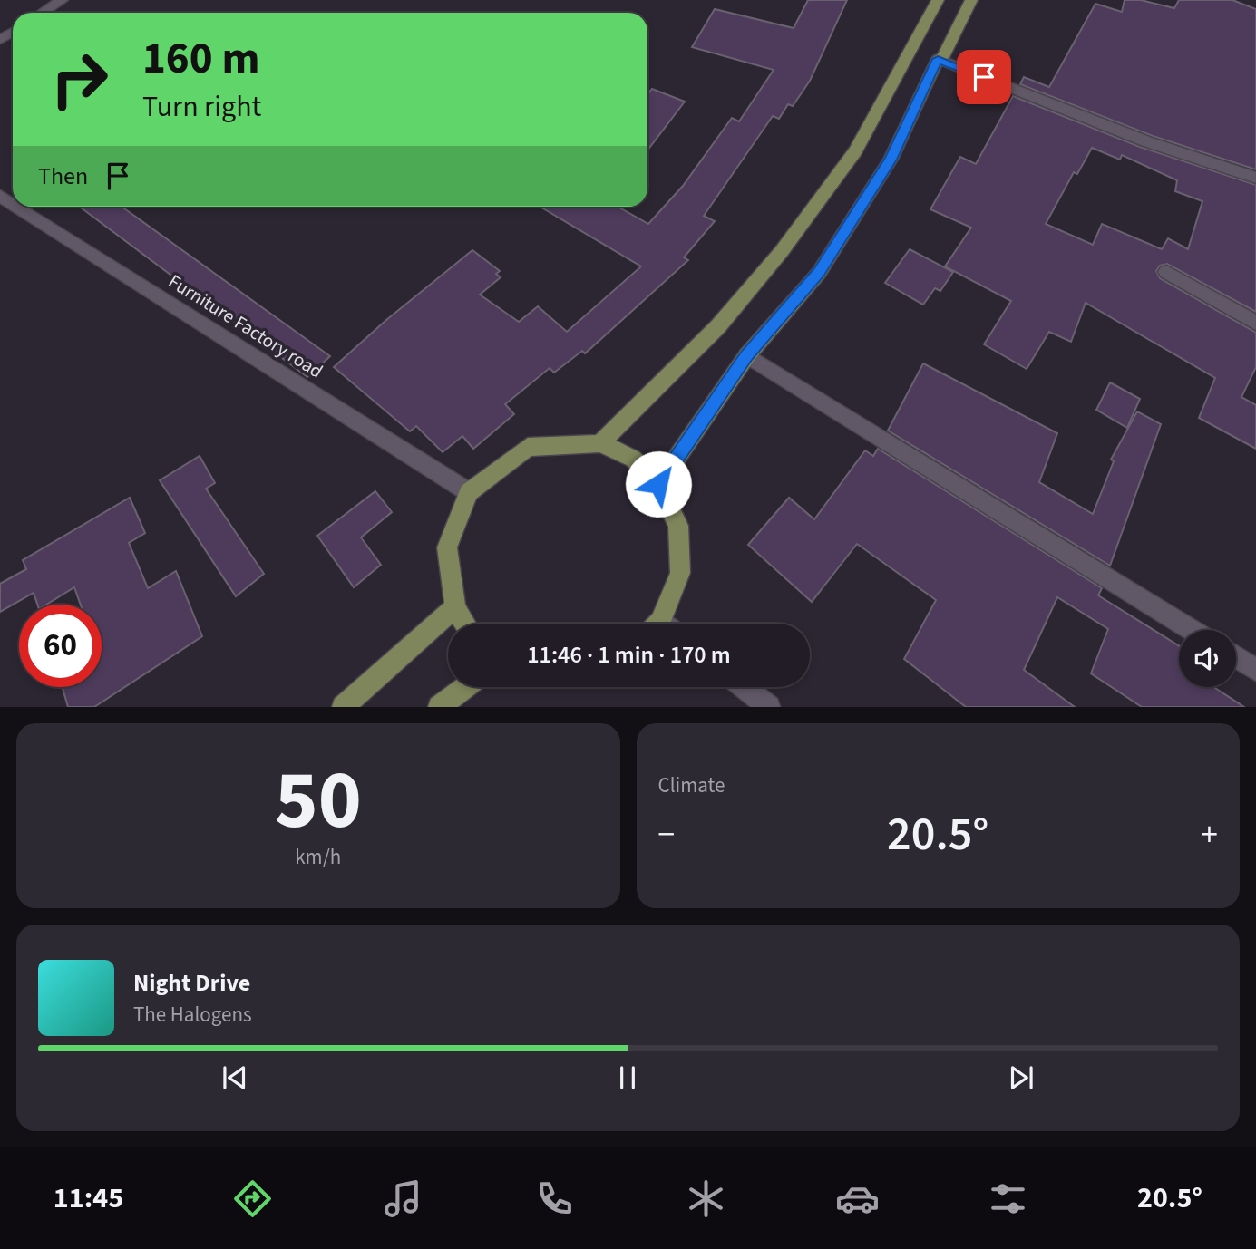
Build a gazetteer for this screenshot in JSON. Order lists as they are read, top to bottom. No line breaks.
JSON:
{"streets":{"street":["Furniture Factory road"]},"page":{"turn":["160 m","Turn right"],"then":"Then","limit":"60","trip":"11:46 · 1 min · 170 m","tile":[["50","km/h"],"Climate"],"heat":["−","20.5°","+"],"song":["Night Drive","The Halogens"],"tabs":["11:45","20.5°"]}}
